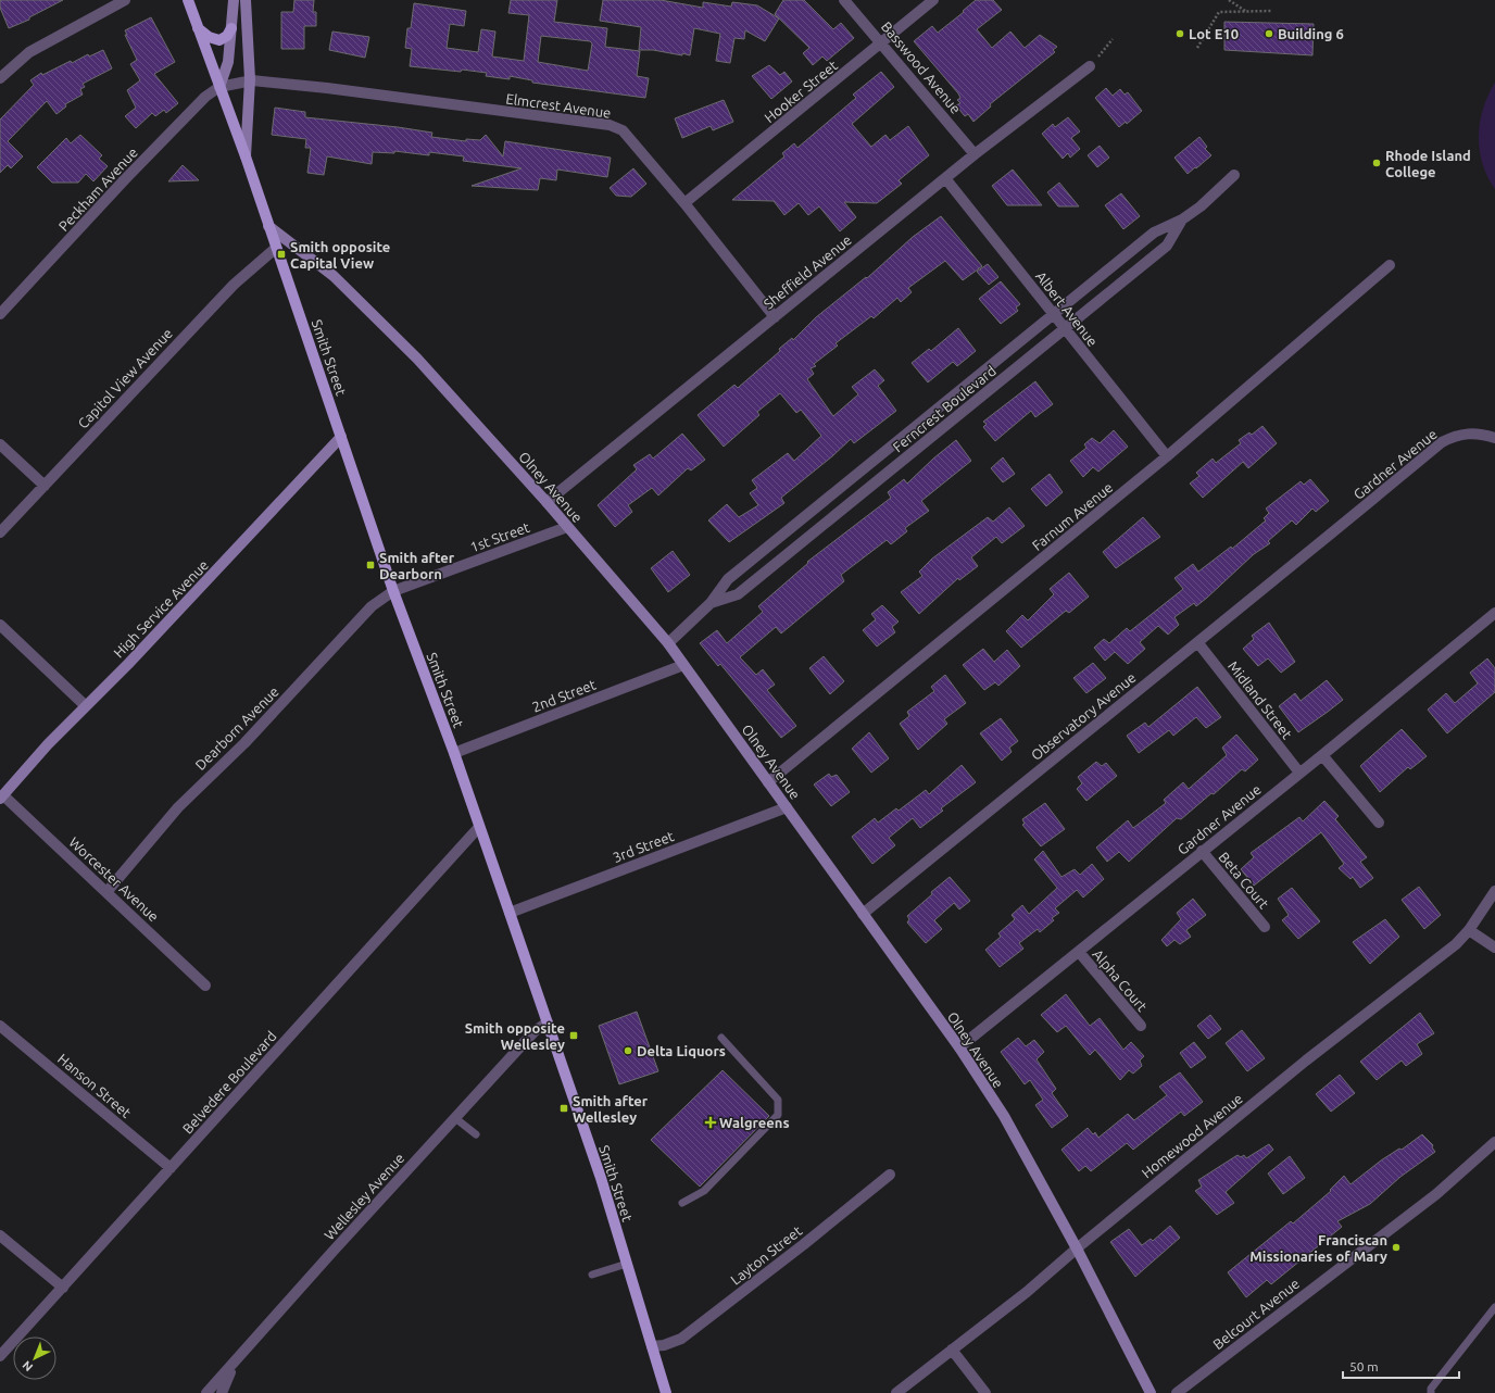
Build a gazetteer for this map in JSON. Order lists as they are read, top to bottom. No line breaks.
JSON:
{"streets":{"main road":["Smith Street"],"street":["Basswood Avenue","Hooker Street","Elmcrest Avenue","Peckham Avenue","Sheffield Avenue","Albert Avenue","Capitol View Avenue","Ferncrest Boulevard","Gardner Avenue","Olney Avenue","Farnum Avenue","1st Street","High Service Avenue","2nd Street","Midland Street","Observatory Avenue","Dearborn Avenue","3rd Street","Worcester Avenue","Beta Court","Alpha Court","Belvedere Boulevard","Hanson Street","Homewood Avenue","Wellesley Avenue","Layton Street","Belcourt Avenue"]},"crossings":[["Basswood Avenue","Hooker Street"],["Basswood Avenue","Sheffield Avenue"],["Hooker Street","Elmcrest Avenue"],["Elmcrest Avenue","Peckham Avenue"],["Elmcrest Avenue","Sheffield Avenue"],["Elmcrest Avenue","Smith Street"],["Peckham Avenue","Smith Street"],["Sheffield Avenue","Albert Avenue"],["Sheffield Avenue","Olney Avenue"],["Albert Avenue","Ferncrest Boulevard"],["Albert Avenue","Farnum Avenue"],["Smith Street","Capitol View Avenue"],["Smith Street","Olney Avenue"],["Smith Street","1st Street"],["Smith Street","High Service Avenue"],["Smith Street","2nd Street"],["Smith Street","Dearborn Avenue"],["Smith Street","3rd Street"],["Smith Street","Belvedere Boulevard"],["Smith Street","Wellesley Avenue"],["Smith Street","Layton Street"],["Ferncrest Boulevard","Olney Avenue"],["Gardner Avenue","Olney Avenue"],["Gardner Avenue","Midland Street"],["Gardner Avenue","Observatory Avenue"],["Gardner Avenue","Beta Court"],["Gardner Avenue","Alpha Court"],["Olney Avenue","Farnum Avenue"],["Olney Avenue","1st Street"],["Olney Avenue","2nd Street"],["Olney Avenue","Observatory Avenue"],["Olney Avenue","3rd Street"],["Olney Avenue","Homewood Avenue"],["1st Street","Dearborn Avenue"],["High Service Avenue","Worcester Avenue"],["Midland Street","Observatory Avenue"],["Dearborn Avenue","Worcester Avenue"],["Belvedere Boulevard","Hanson Street"]],"places":{"other":["Lot E10","Building 6","Rhode Island College","Delta Liquors","Franciscan Missionaries of Mary"],"transit":["Smith opposite Capital View","Smith after Dearborn","Smith opposite Wellesley","Smith after Wellesley"],"health":["Walgreens"]},"scale_bar":"50 m","north":"bottom left"}
